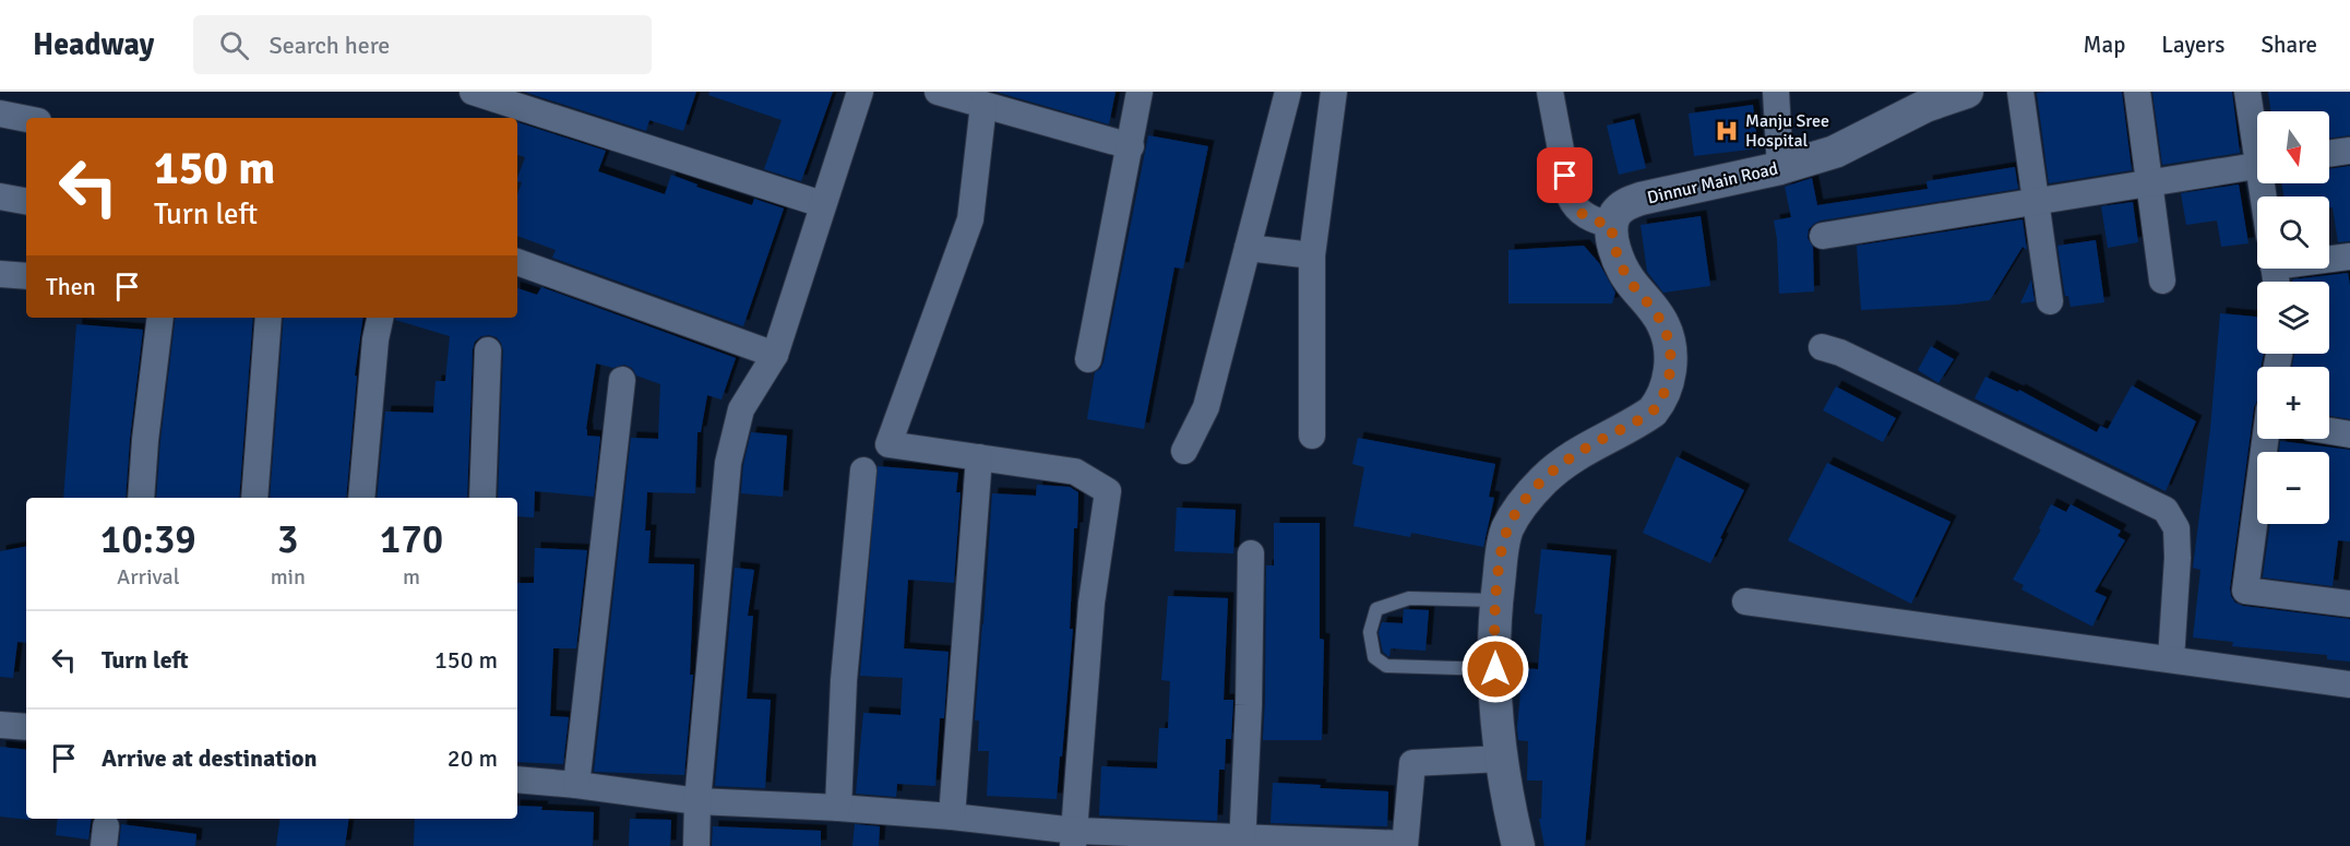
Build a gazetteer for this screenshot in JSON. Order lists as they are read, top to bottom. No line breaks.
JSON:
{"streets":{"street":["Dinnur Main Road"]},"places":{"hospital":["Manju Sree Hospital"]},"north":"bottom","page":{"header":"Headway","search":"Search here","nav":["Map","Layers","Share"],"map_buttons":["+","−"],"turn":["150 m","Turn left"],"then":"Then","eta":["10:39","Arrival","3","min","170","m"],"list":[{"name":"Turn left","value":"150 m"},{"name":"Arrive at destination","value":"20 m"}]}}
